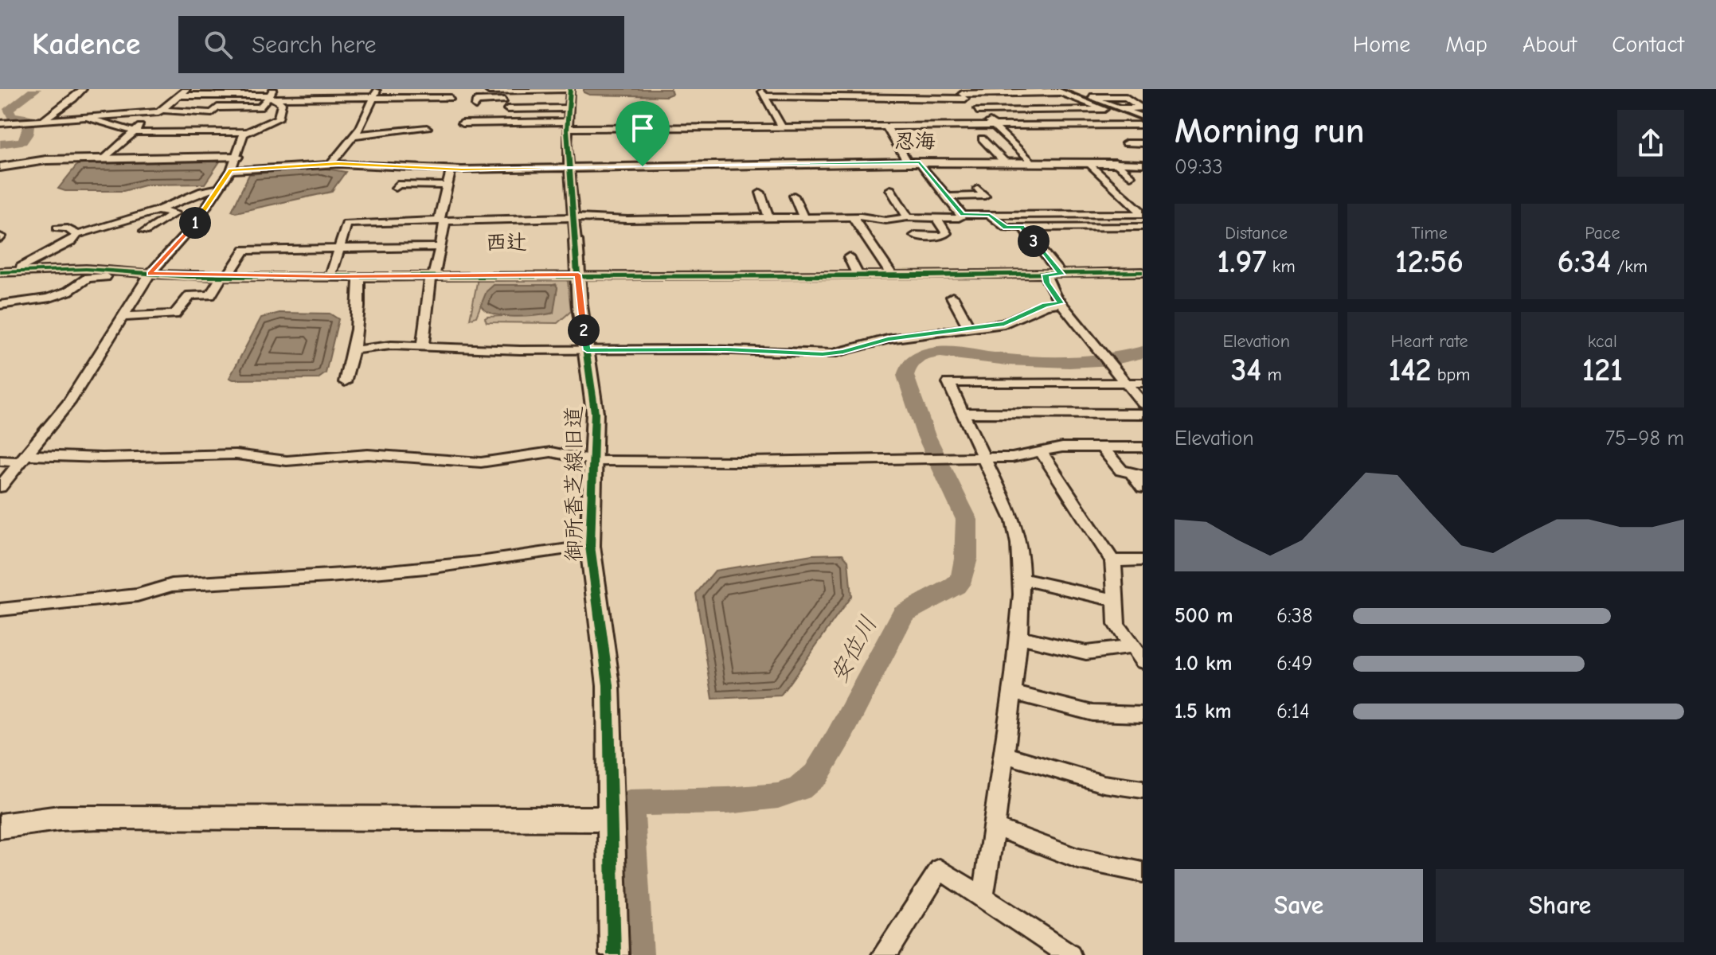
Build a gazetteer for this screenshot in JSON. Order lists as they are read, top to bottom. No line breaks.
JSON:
{"streets":{"street":["御所香芝線旧道"]},"districts":["忍海","西辻"],"water":["安位川"],"page":{"header":"Kadence","search":"Search here","nav":["Home","Map","About","Contact"],"heading":["Morning run","09:33"],"stats":[["Distance","1.97 km"],["Time","12:56"],["Pace","6:34 /km"],["Elevation","34 m"],["Heart rate","142 bpm"],["kcal","121"]],"pins":["1","3","2"],"chart":["Elevation","75–98 m"],"list":[{"name":"500 m","note":"6:38"},{"name":"1.0 km","note":"6:49"},{"name":"1.5 km","note":"6:14"}],"buttons":["Save","Share"]}}
